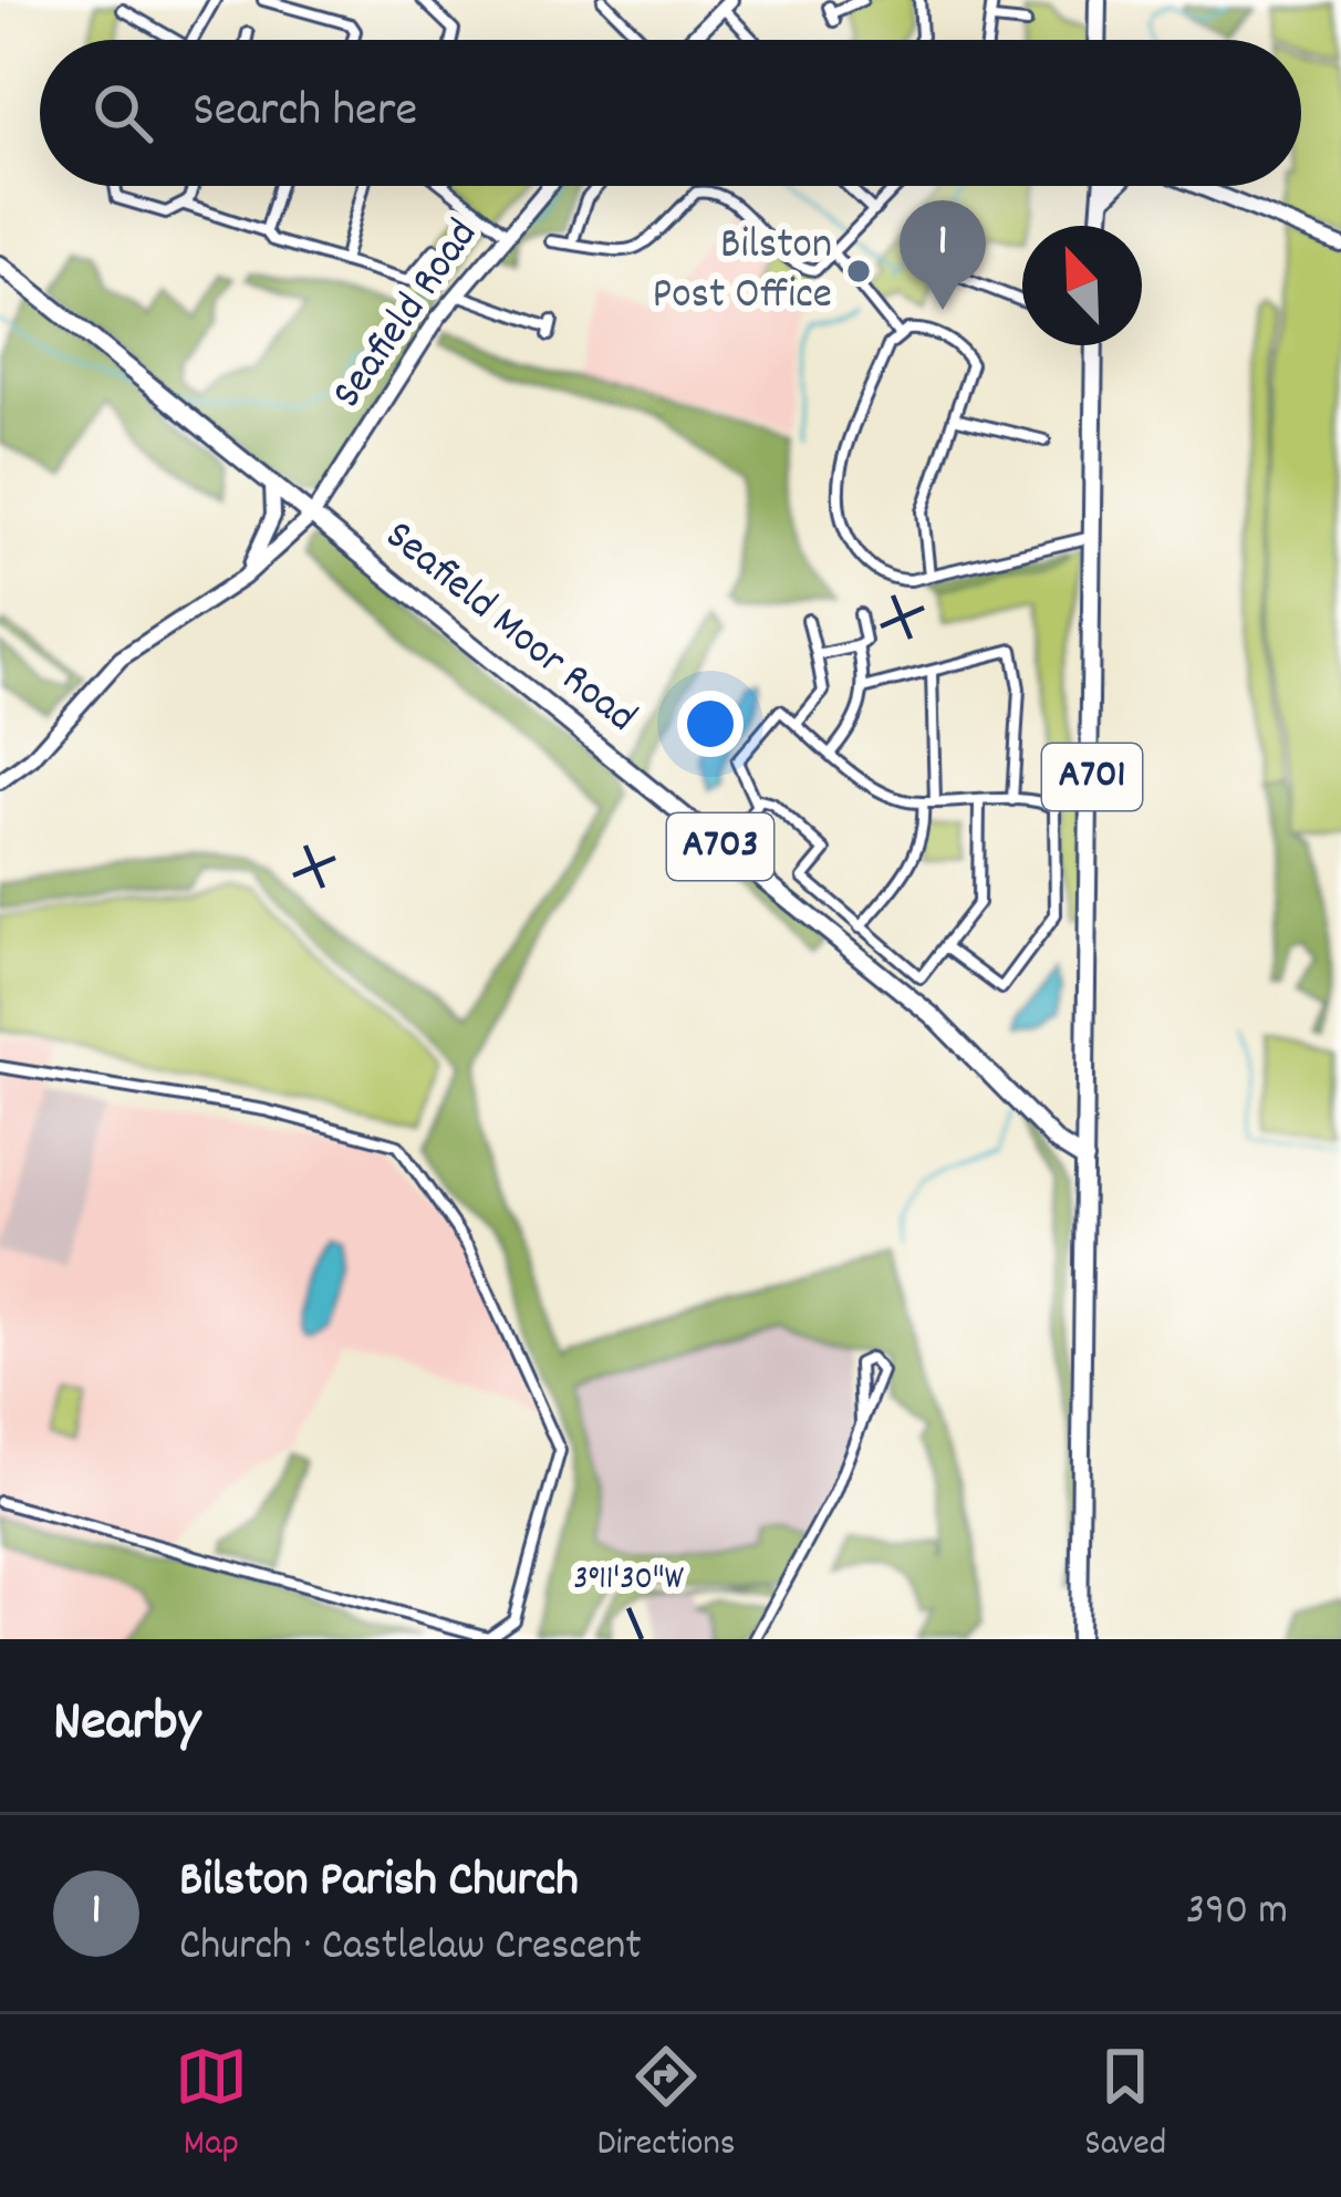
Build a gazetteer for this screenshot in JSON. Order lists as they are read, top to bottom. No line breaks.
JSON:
{"streets":{"main road":["Seafield Moor Road","A701","A703"],"street":["Seafield Road"]},"crossings":[["Seafield Road","Seafield Moor Road"],["Seafield Moor Road","A701"]],"places":["Bilston Post Office"],"north":"top left","page":{"search":"Search here","pins":"1","heading":"Nearby","list":[{"mark":"1","name":"Bilston Parish Church","note":"Church · Castlelaw Crescent","value":"390 m"}],"nav":["Map","Directions","Saved"]},"coordinates":["3°11'30\"W"]}
